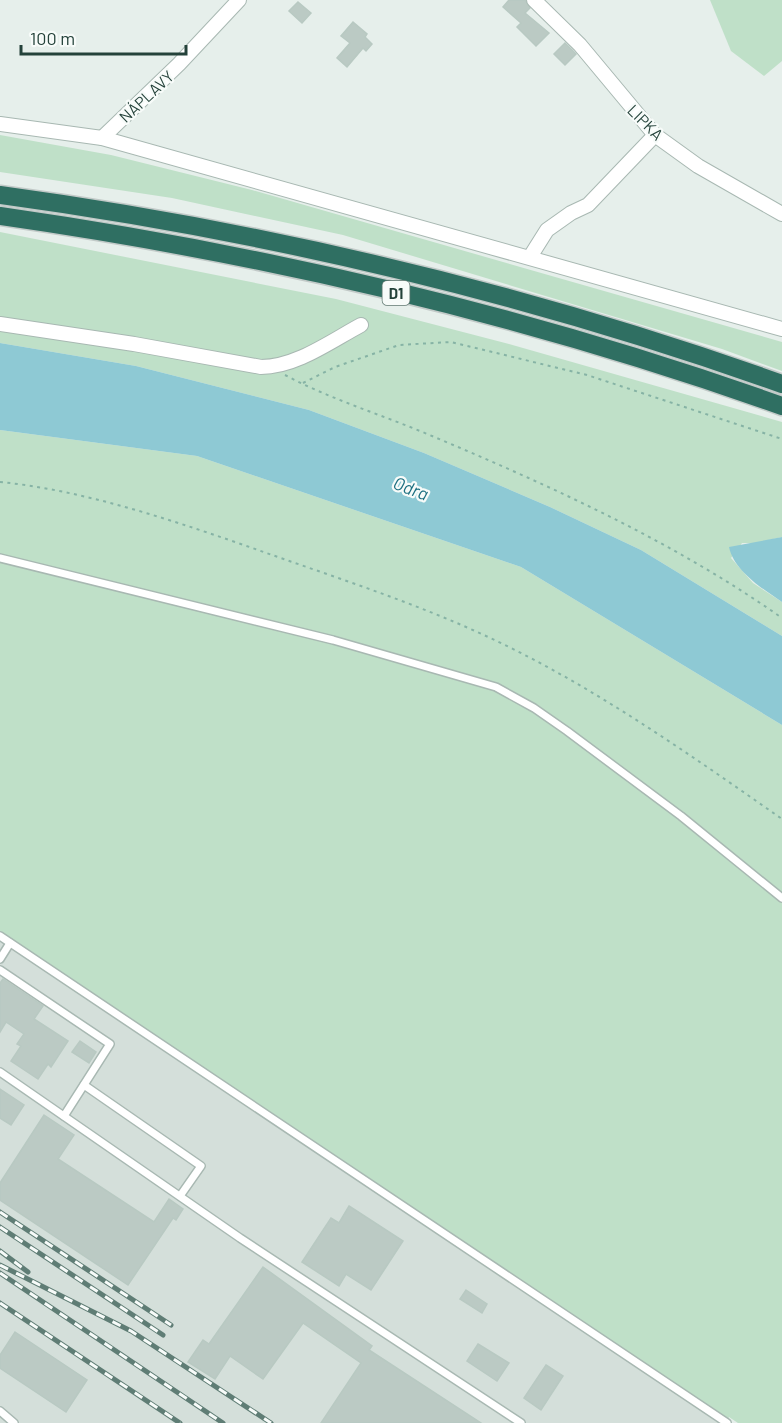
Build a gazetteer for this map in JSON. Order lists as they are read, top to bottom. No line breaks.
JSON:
{"streets":{"highway":["D1"],"street":["NÁPLAVY","LIPKA"]},"water":["Odra"],"scale_bar":"100 m"}
